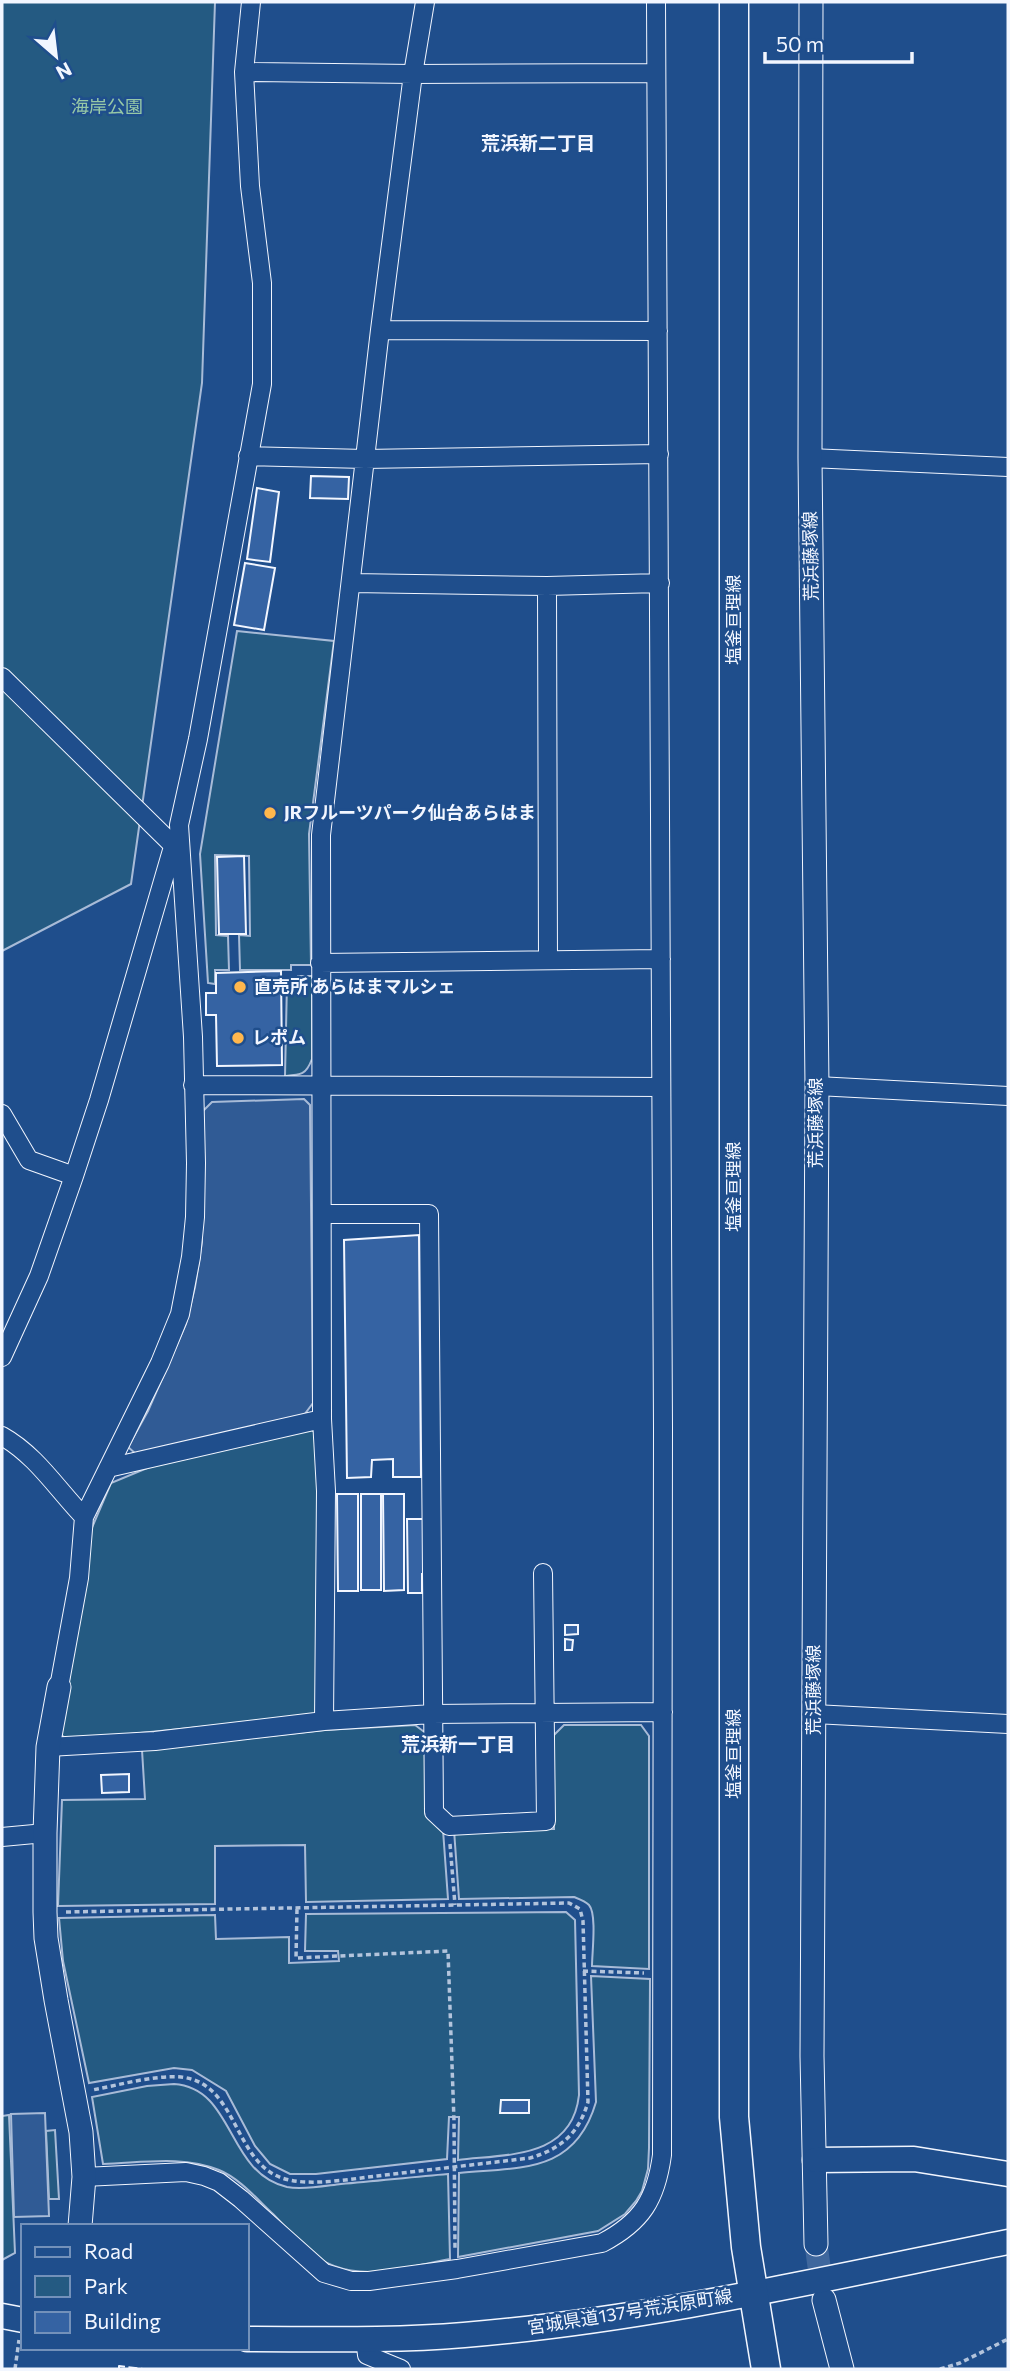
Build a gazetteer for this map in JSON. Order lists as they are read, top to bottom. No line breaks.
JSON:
{"streets":{"main road":["塩釜亘理線","宮城県道137号荒浜原町線"],"street":["荒浜藤塚線"]},"crossings":[["塩釜亘理線","宮城県道137号荒浜原町線"]],"districts":["荒浜新二丁目","荒浜新一丁目"],"parks":["海岸公園"],"places":["JRフルーツパーク仙台あらはま","直売所 あらはまマルシェ","レポム"],"legend":["Road","Park","Building"],"scale_bar":"50 m","north":"bottom right"}
